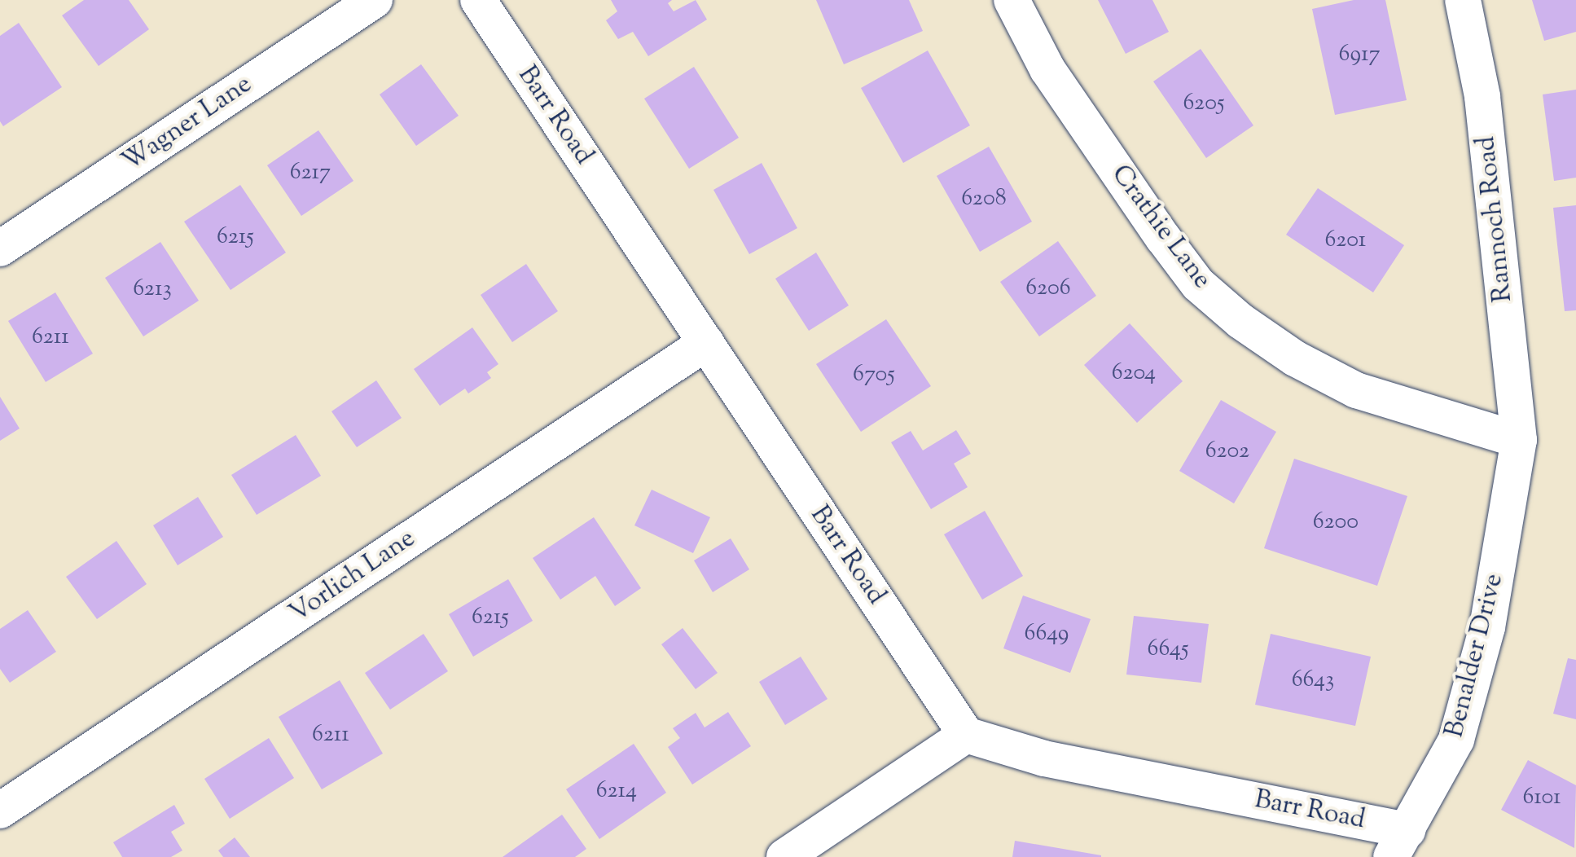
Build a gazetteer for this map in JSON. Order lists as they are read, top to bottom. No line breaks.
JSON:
{"streets":{"street":["Barr Road","Wagner Lane","Rannoch Road","Crathie Lane","Vorlich Lane","Benalder Drive"]},"crossings":[["Barr Road","Vorlich Lane"],["Barr Road","Benalder Drive"],["Rannoch Road","Crathie Lane"],["Rannoch Road","Benalder Drive"],["Crathie Lane","Benalder Drive"]],"house_numbers":["6917","6205","6217","6208","6215","6201","6206","6213","6211","6204","6705","6202","6200","6215","6649","6645","6643","6211","6214","6101"]}
